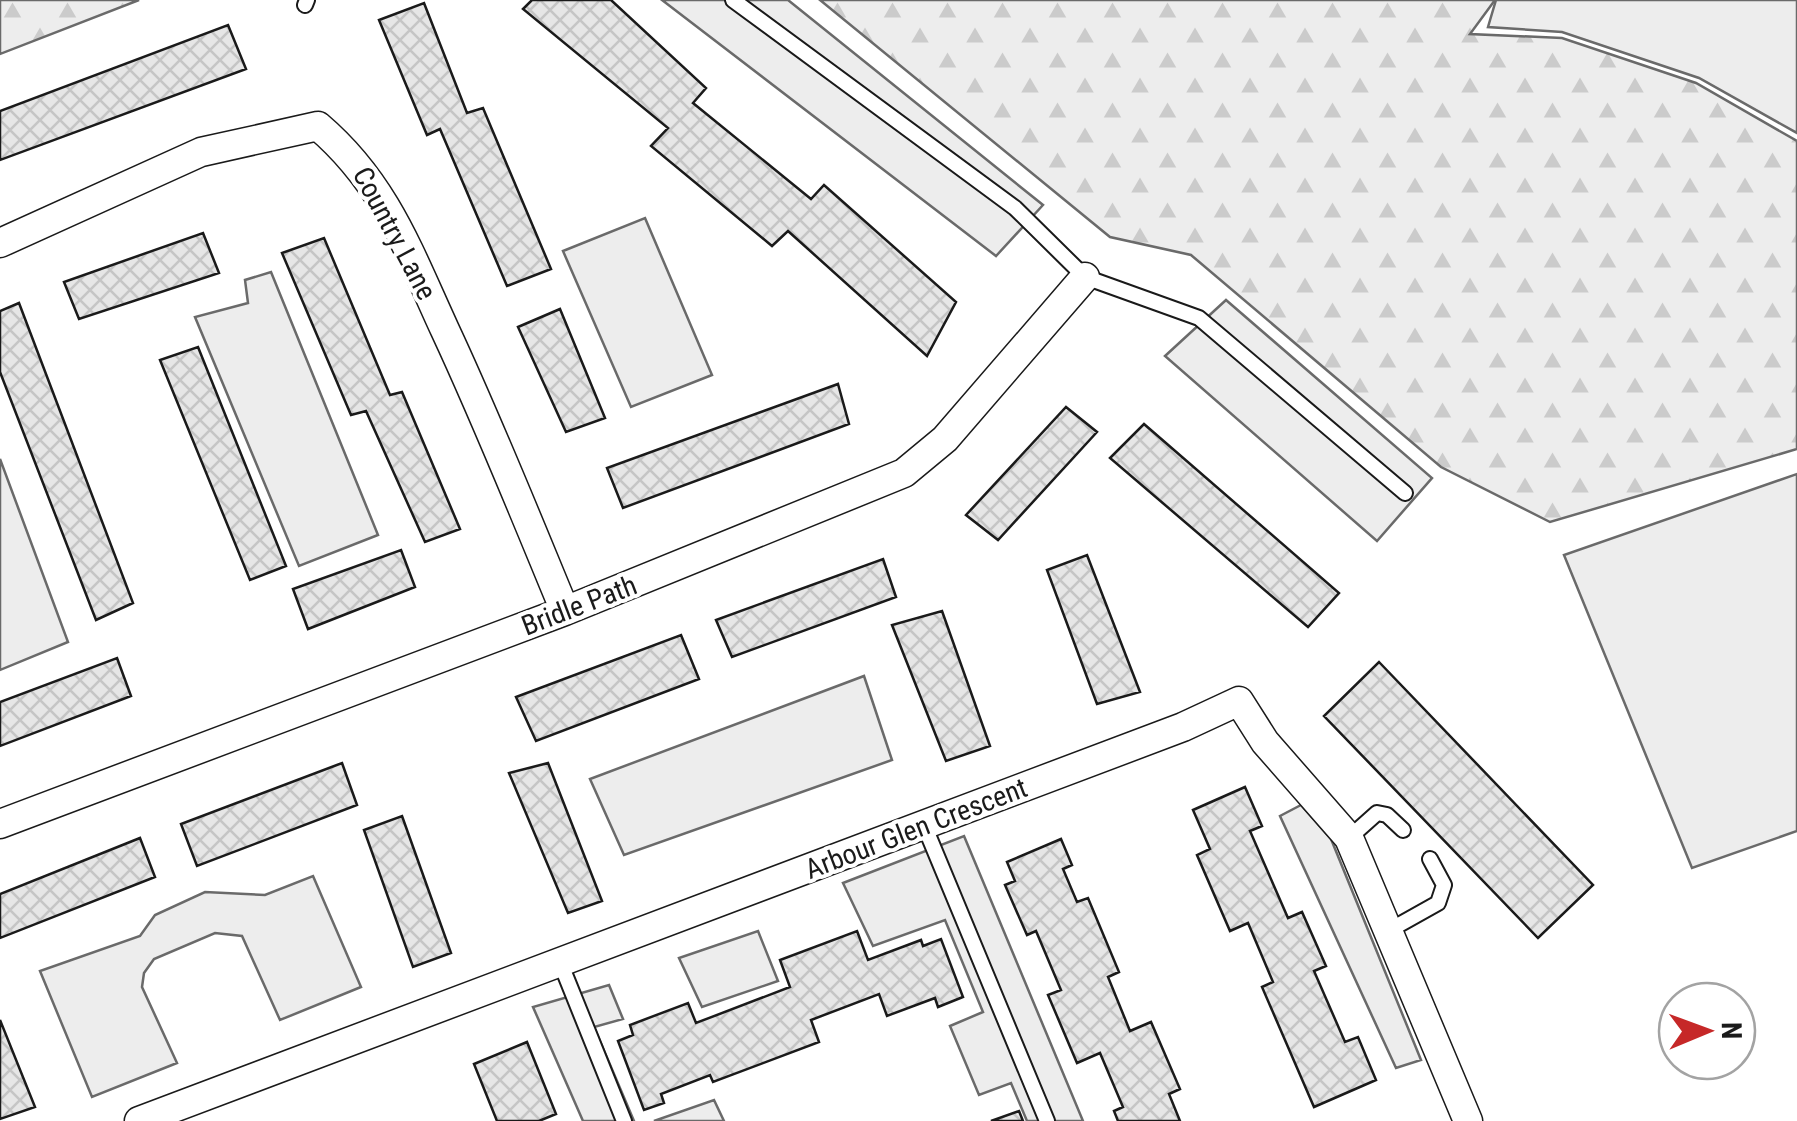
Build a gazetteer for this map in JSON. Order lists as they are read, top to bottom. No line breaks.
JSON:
{"streets":{"street":["Country Lane","Bridle Path","Arbour Glen Crescent"]},"crossings":[["Country Lane","Bridle Path"]],"north":"right"}
